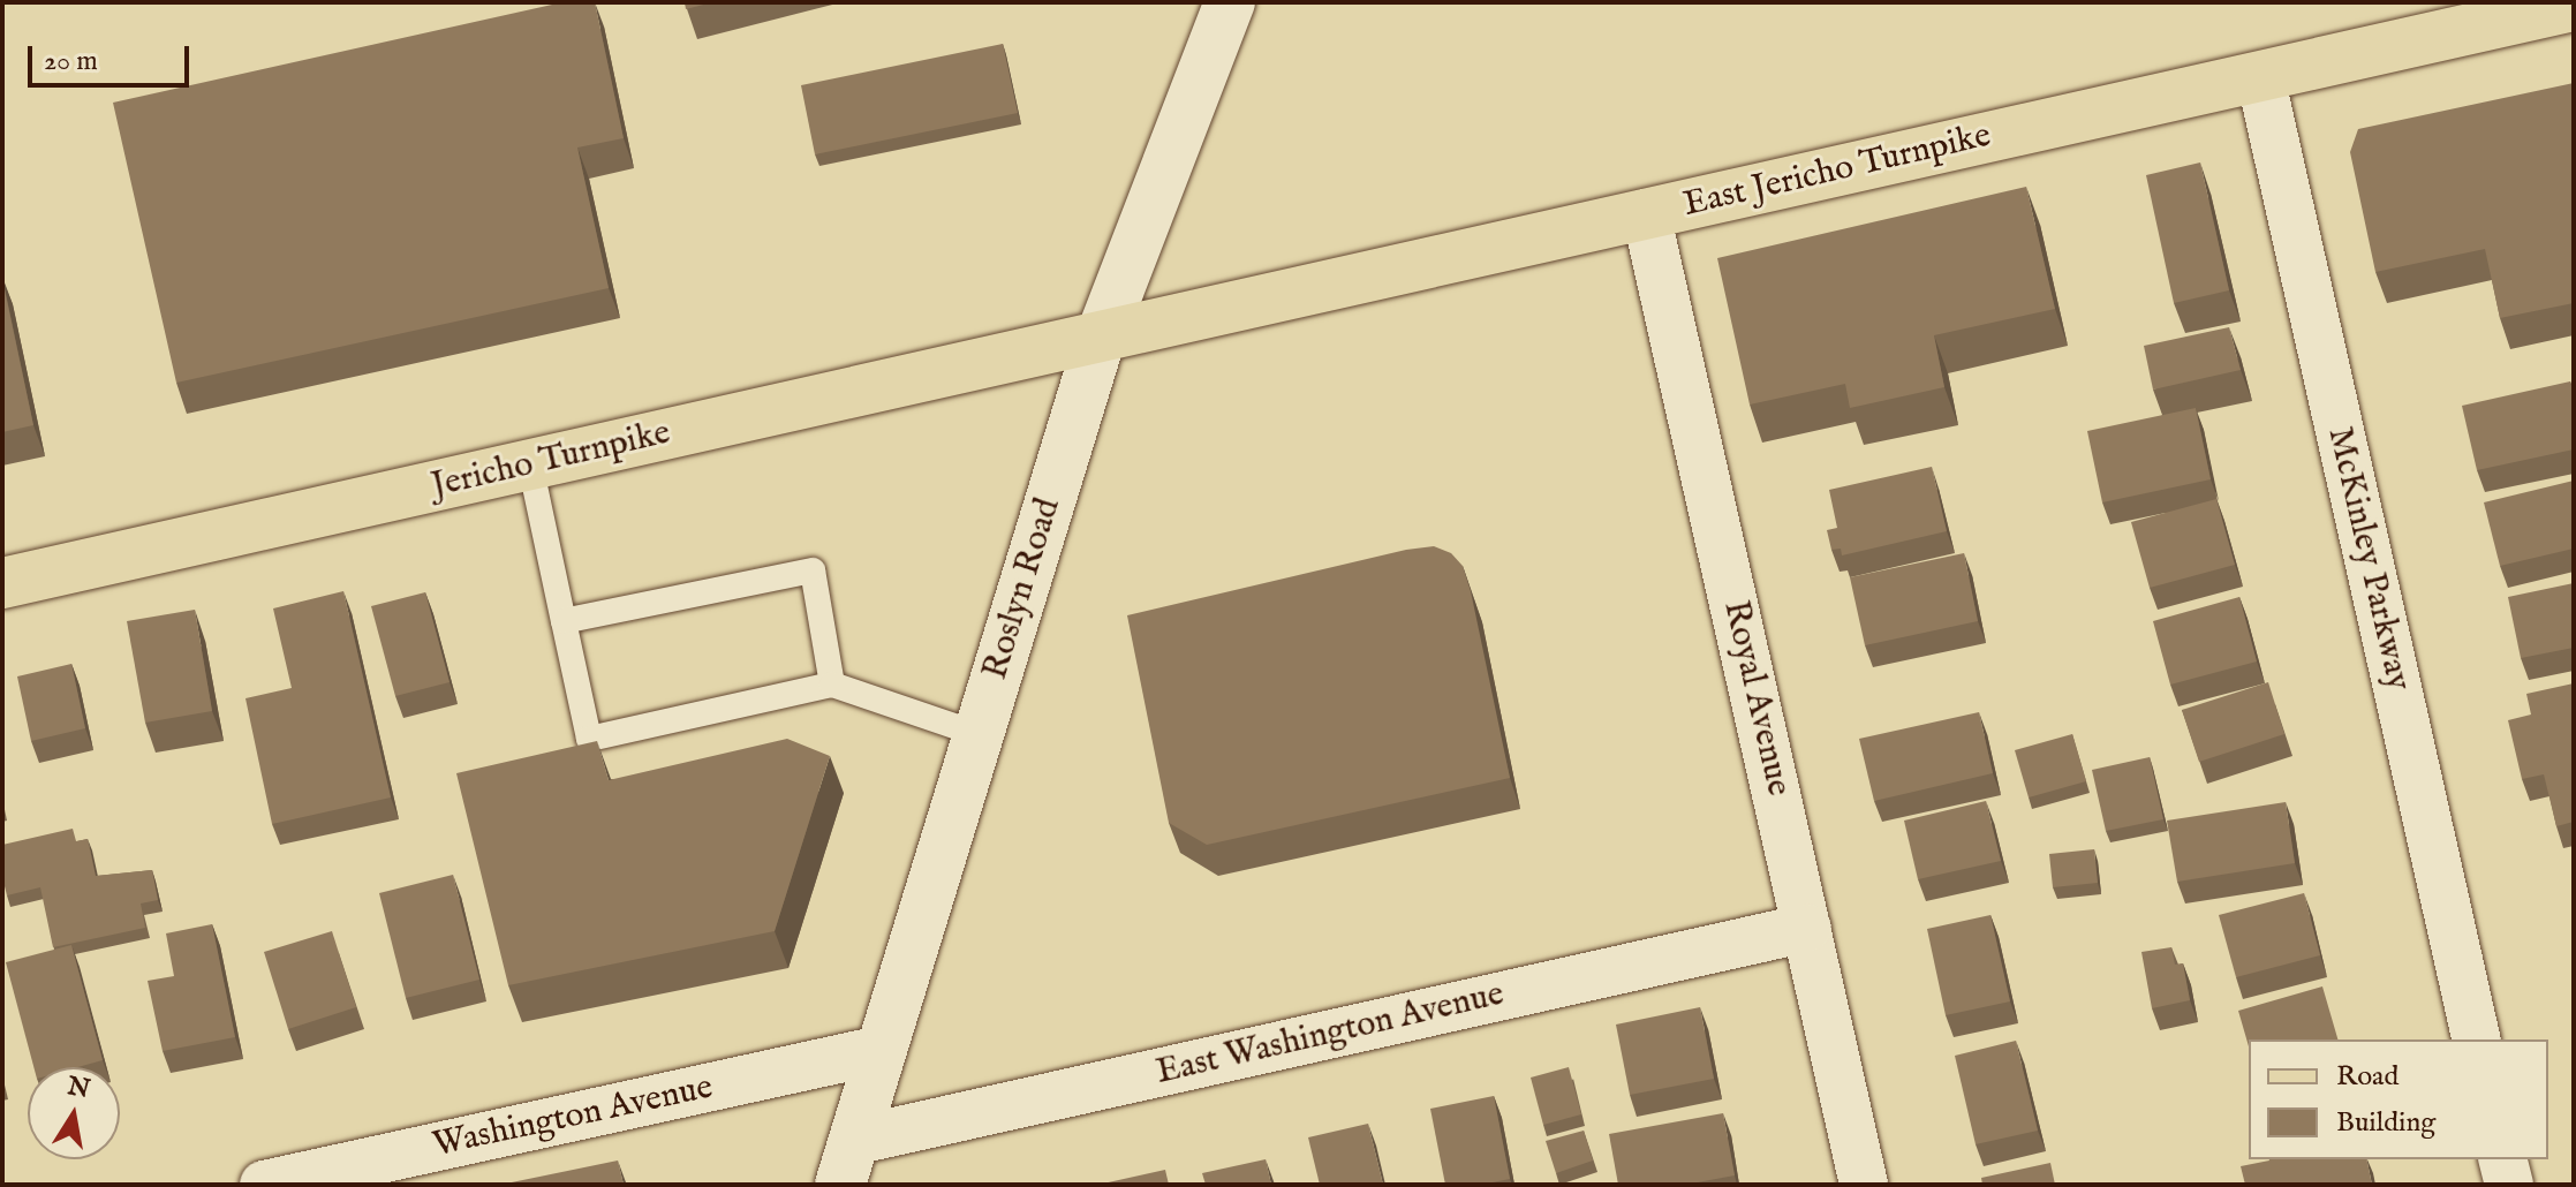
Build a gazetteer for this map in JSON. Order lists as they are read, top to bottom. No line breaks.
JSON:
{"streets":{"main road":["East Jericho Turnpike","Jericho Turnpike","Roslyn Road"],"street":["McKinley Parkway","Royal Avenue","East Washington Avenue","Washington Avenue"]},"crossings":[["East Jericho Turnpike","Jericho Turnpike"],["East Jericho Turnpike","McKinley Parkway"],["East Jericho Turnpike","Roslyn Road"],["East Jericho Turnpike","Royal Avenue"],["Jericho Turnpike","Roslyn Road"],["Roslyn Road","East Washington Avenue"],["Roslyn Road","Washington Avenue"],["Royal Avenue","East Washington Avenue"]],"legend":["Road","Building"],"scale_bar":"20 m","north":"top"}
